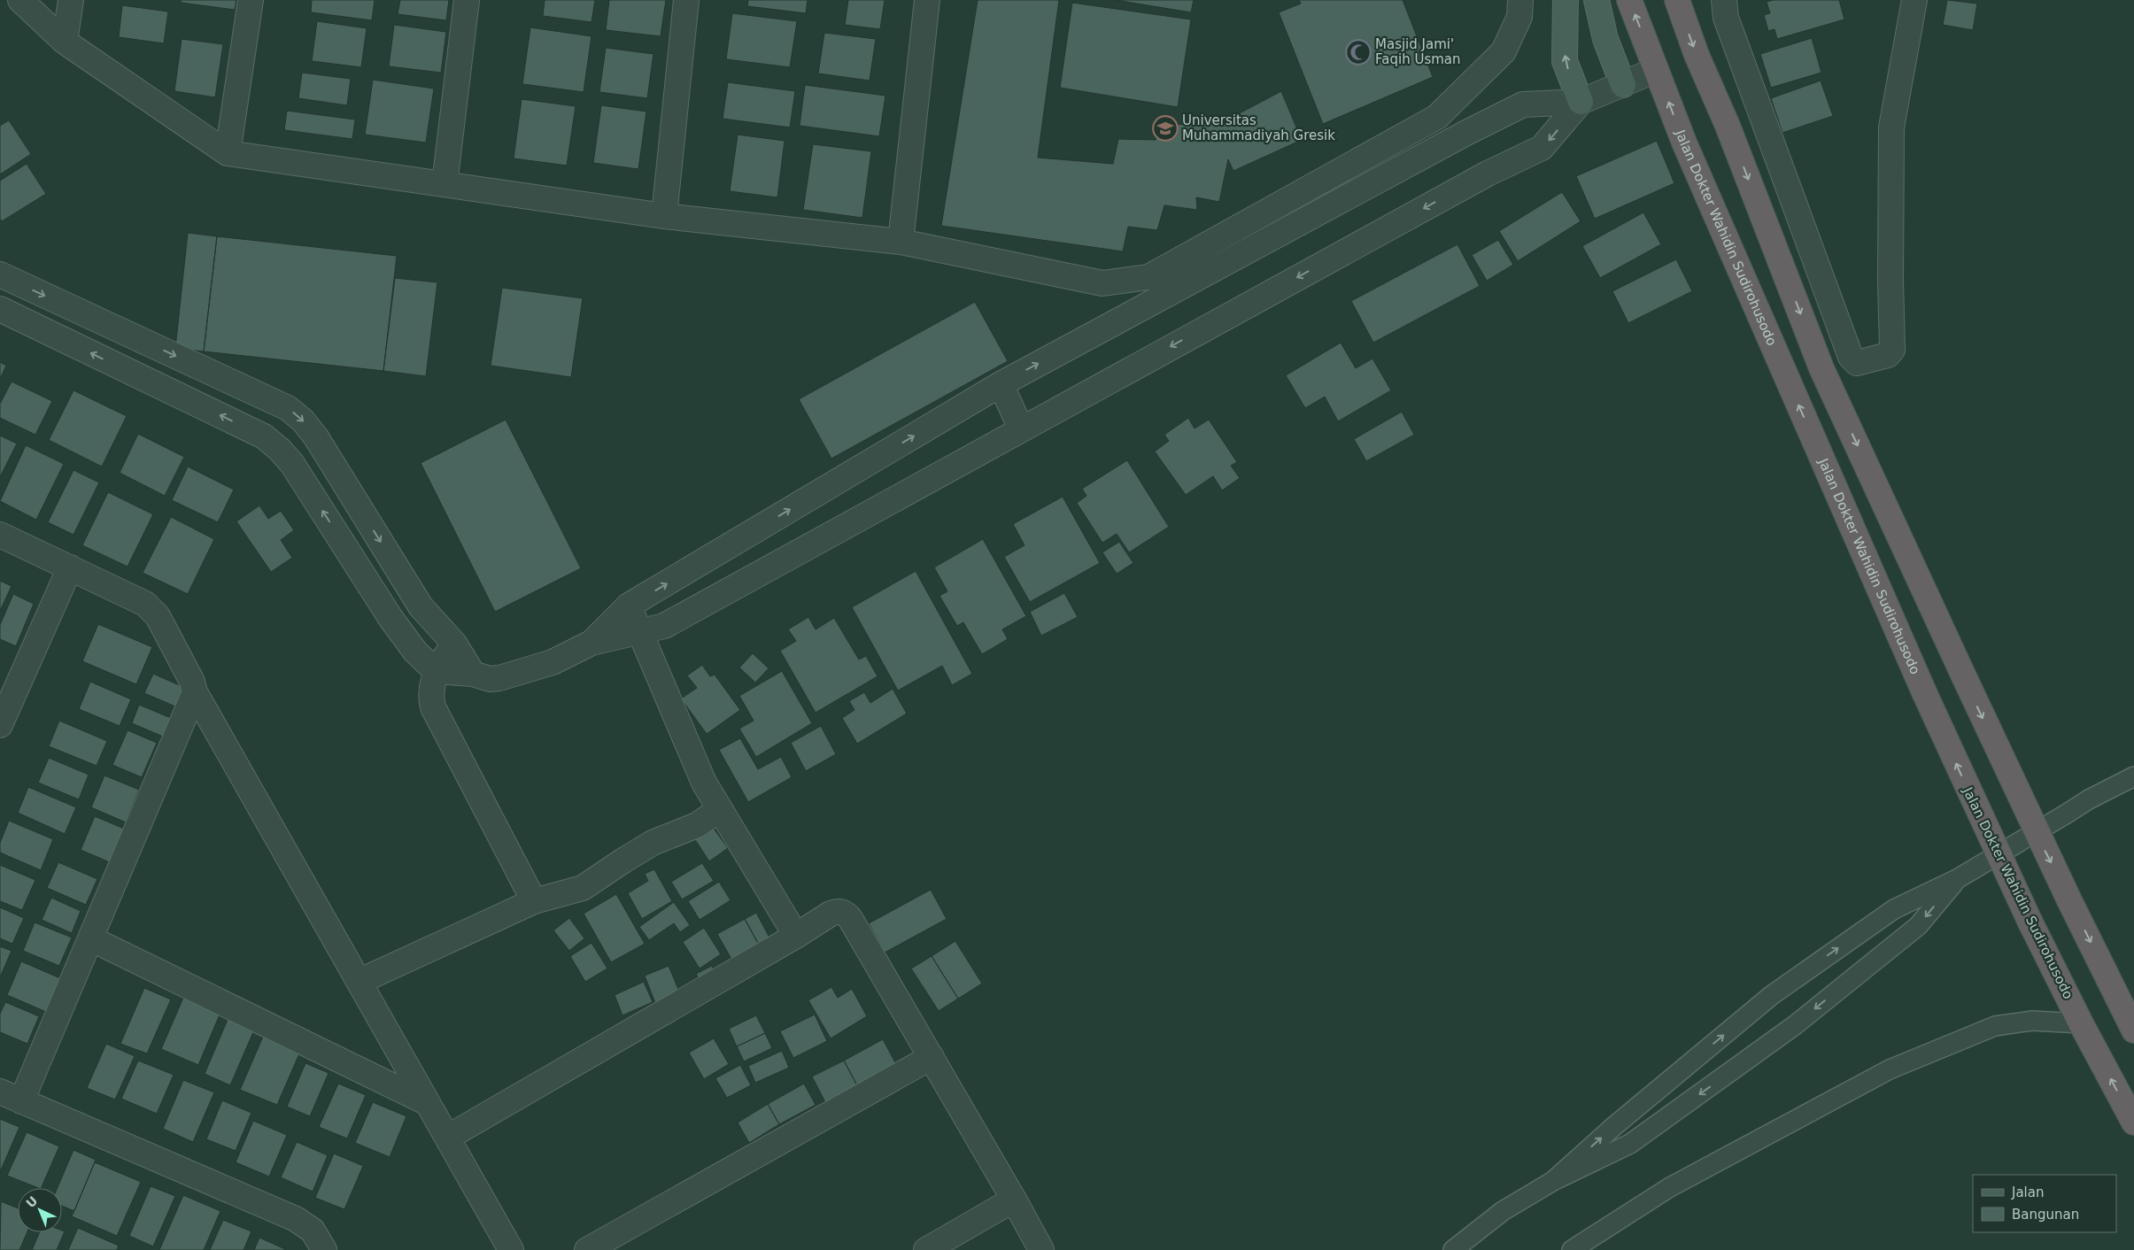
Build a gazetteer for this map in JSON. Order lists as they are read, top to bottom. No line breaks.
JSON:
{"streets":{"highway":["Jalan Dokter Wahidin Sudirohusodo"]},"places":{"mosque":["Masjid Jami' Faqih Usman"],"school or university":["Universitas Muhammadiyah Gresik"]},"legend":["Jalan","Bangunan"],"north":"top left"}
